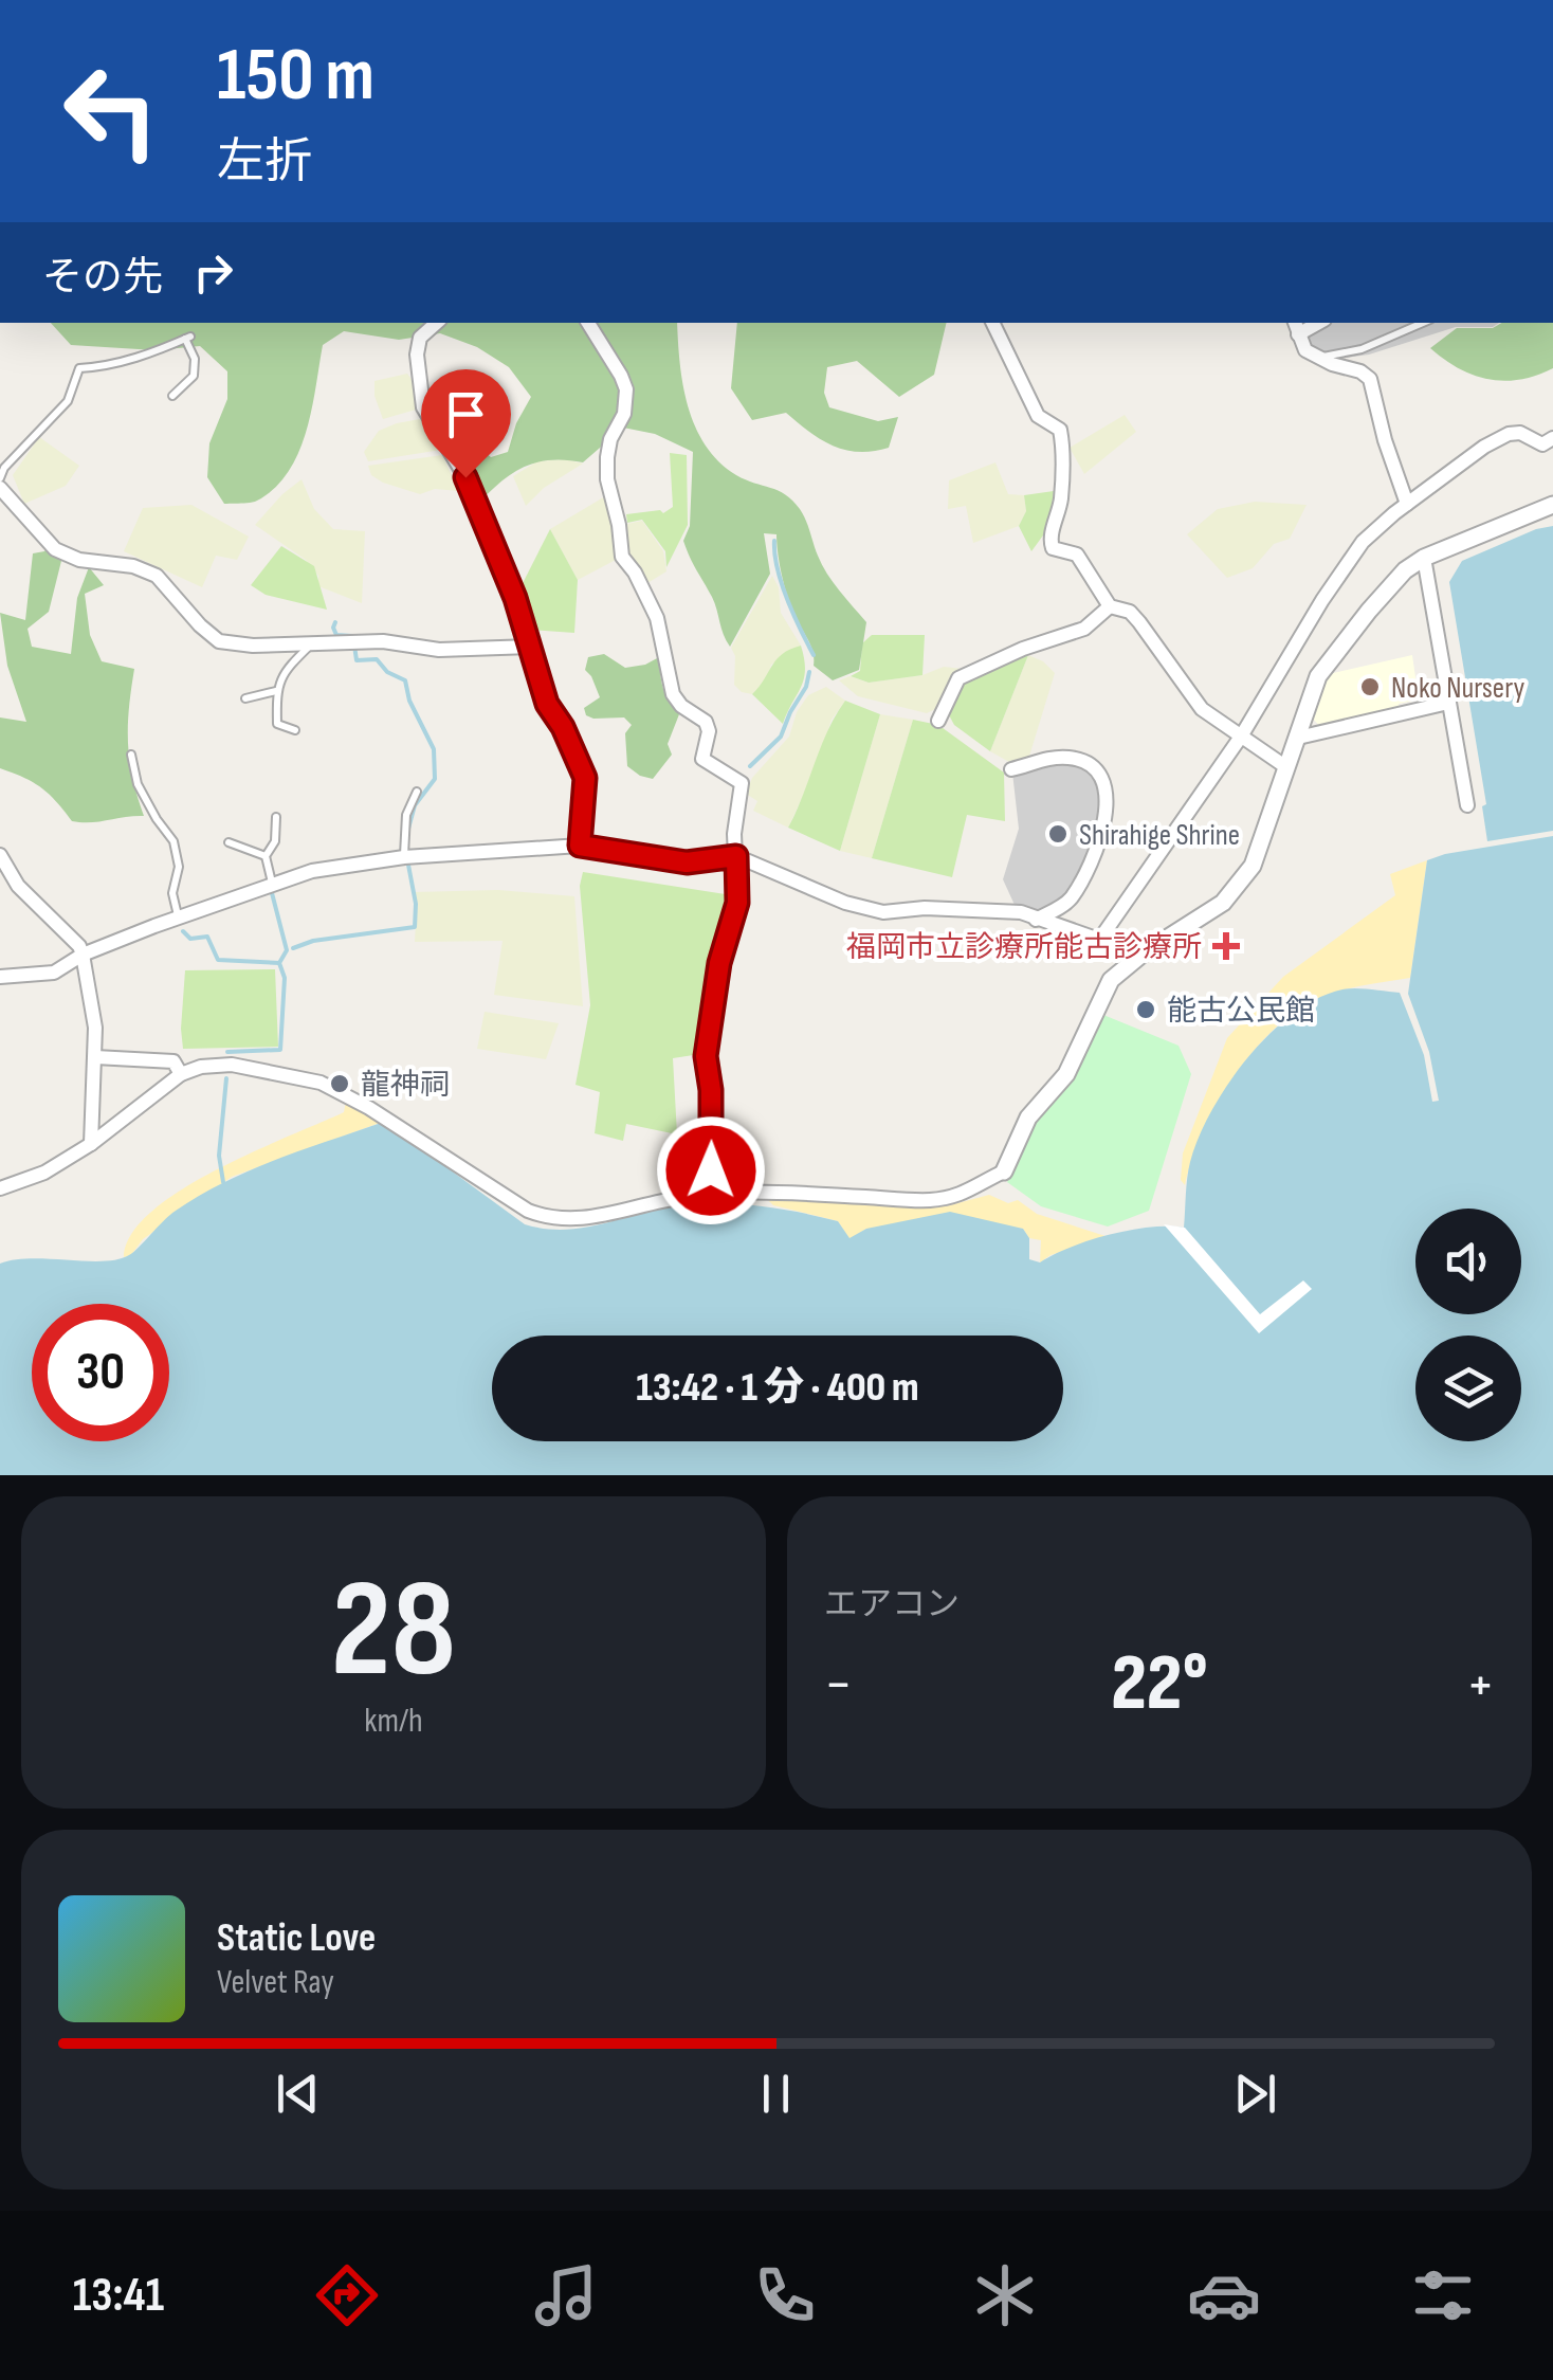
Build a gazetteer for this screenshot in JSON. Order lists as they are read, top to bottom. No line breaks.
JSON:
{"places":{"other":["Noko Nursery","Shirahige Shrine","能古公民館","龍神祠"],"health":["福岡市立診療所能古診療所"]},"page":{"turn":["150 m","左折"],"then":"その先","limit":"30","trip":"13:42 · 1 分 · 400 m","tile":[["28","km/h"],"エアコン"],"heat":["−","22°","+"],"song":["Static Love","Velvet Ray"],"tabs":"13:41"}}
